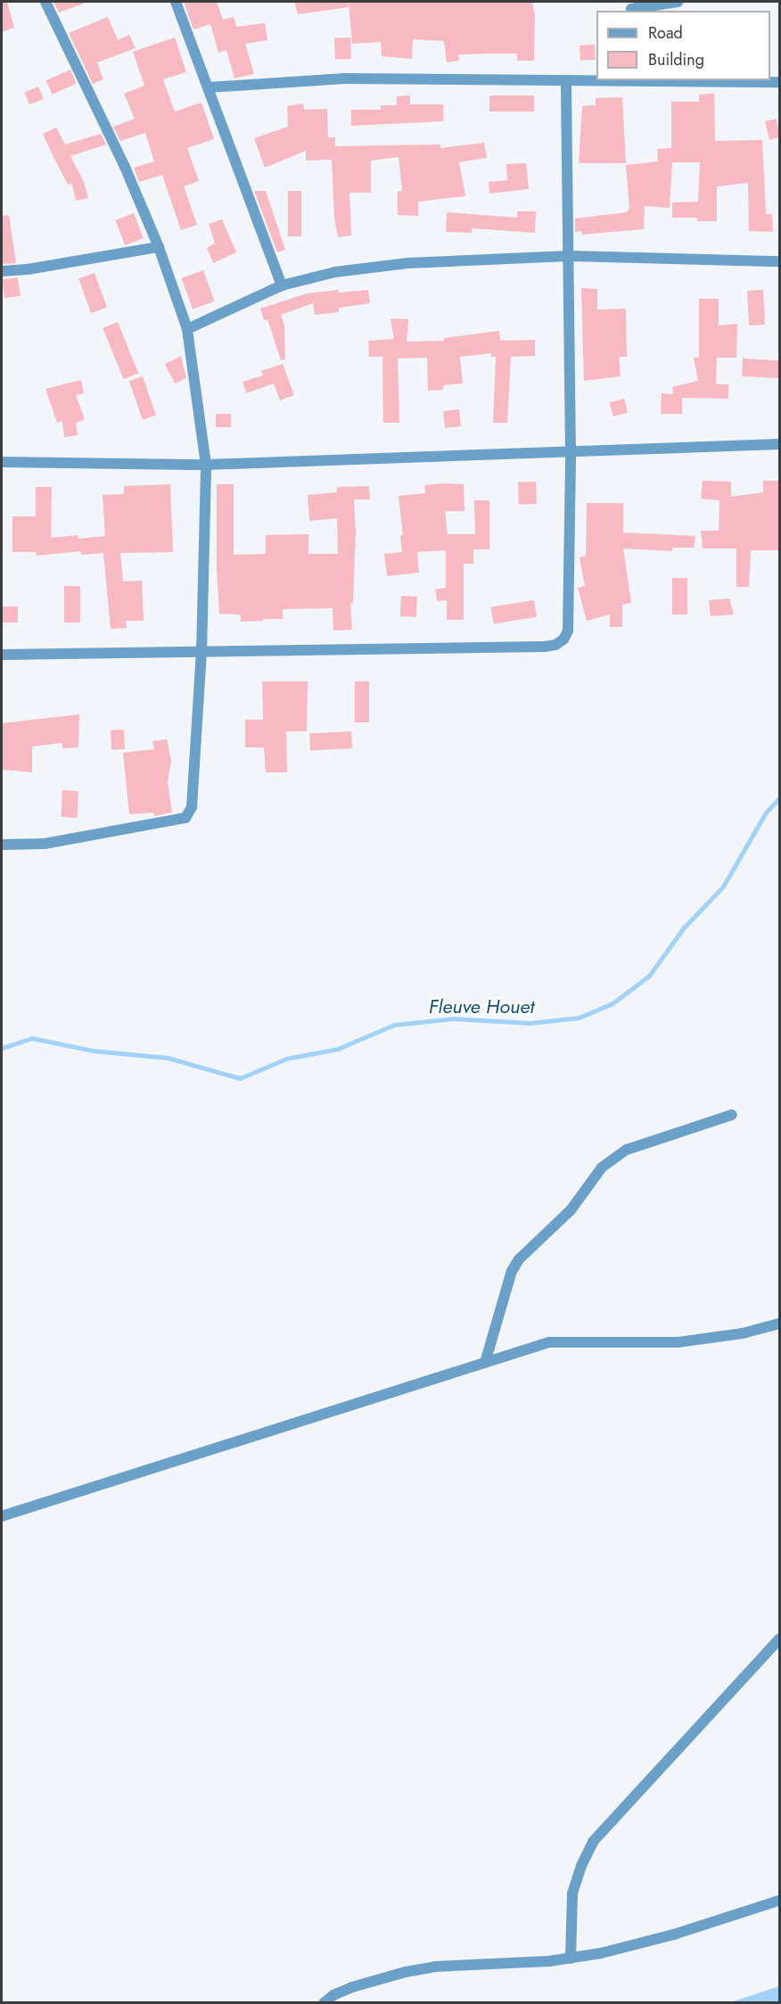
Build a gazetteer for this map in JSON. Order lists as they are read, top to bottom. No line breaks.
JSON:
{"water":["Fleuve Houet"],"legend":["Road","Building"]}
